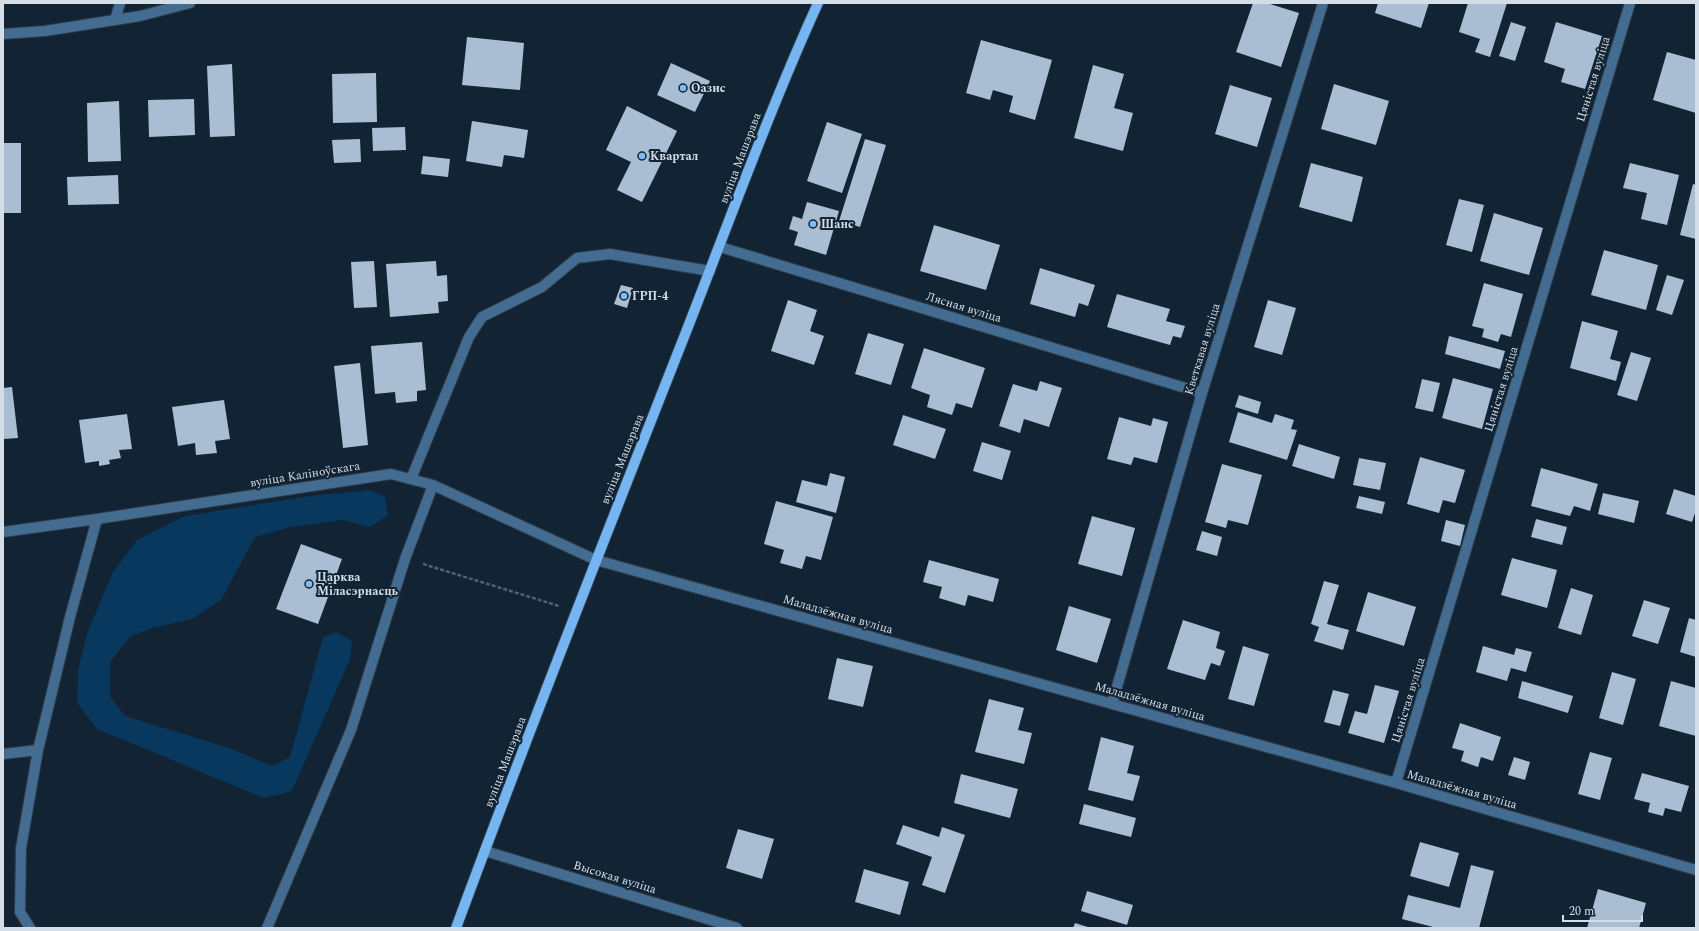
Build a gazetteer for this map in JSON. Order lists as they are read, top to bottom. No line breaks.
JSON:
{"streets":{"main road":["вуліца Машэрава"],"street":["Цяністая вуліца","Лясная вуліца","Кветкавая вуліца","вуліца Каліноўскага","Маладзёжная вуліца","Высокая вуліца"]},"crossings":[["Цяністая вуліца","Маладзёжная вуліца"],["вуліца Машэрава","Лясная вуліца"],["вуліца Машэрава","вуліца Каліноўскага"],["вуліца Машэрава","Маладзёжная вуліца"],["вуліца Машэрава","Высокая вуліца"],["Лясная вуліца","Кветкавая вуліца"],["Кветкавая вуліца","Маладзёжная вуліца"],["вуліца Каліноўскага","Маладзёжная вуліца"]],"places":["Оазис","Квартал","Шанс","ГРП-4","Царква Міласэрнасць"],"scale_bar":"20 m"}
